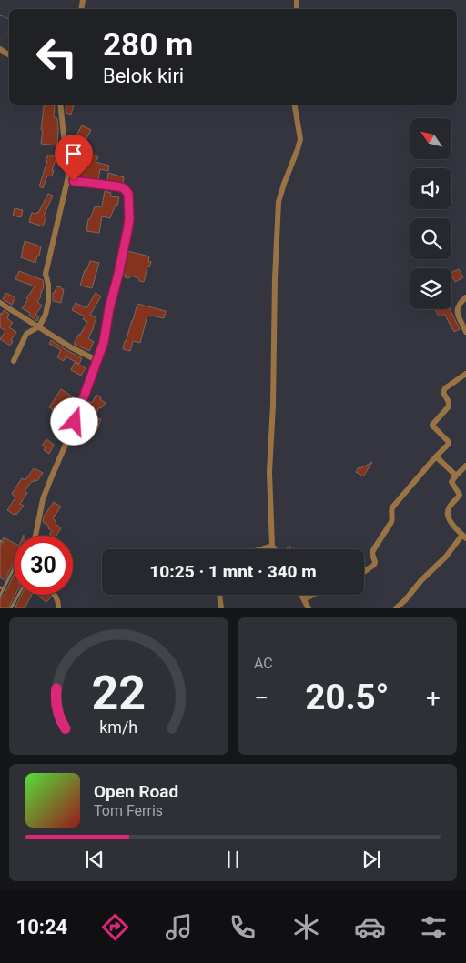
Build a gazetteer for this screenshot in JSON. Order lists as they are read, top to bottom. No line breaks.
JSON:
{"north":"top left","page":{"turn":["280 m","Belok kiri"],"limit":"30","trip":"10:25 · 1 mnt · 340 m","tile":"AC","heat":["−","20.5°","+"],"song":["Open Road","Tom Ferris"],"tabs":"10:24","gauge":["22","km/h"]}}
